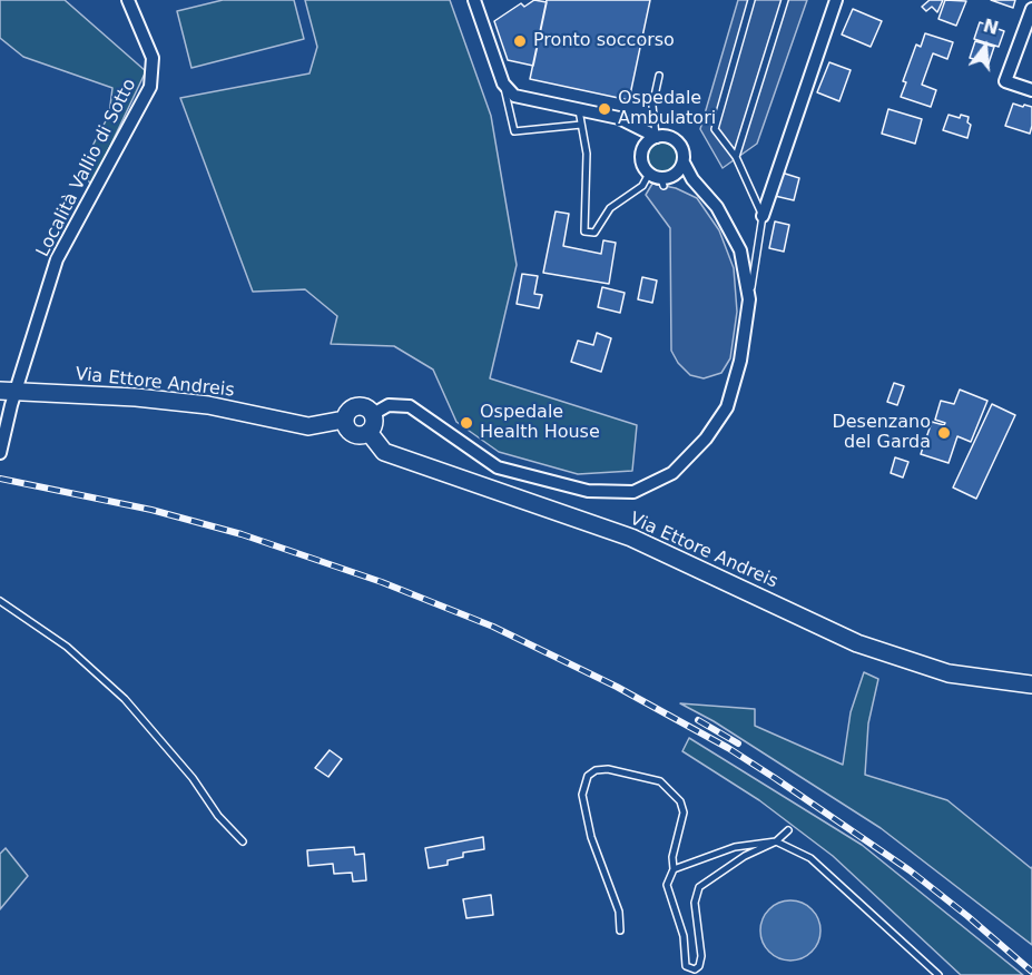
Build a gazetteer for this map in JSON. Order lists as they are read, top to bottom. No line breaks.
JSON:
{"streets":{"street":["Località Vallio di Sotto","Via Ettore Andreis"]},"crossings":[["Località Vallio di Sotto","Via Ettore Andreis"]],"places":["Pronto soccorso","Ospedale Ambulatori","Ospedale Health House","Desenzano del Garda"],"north":"top"}
